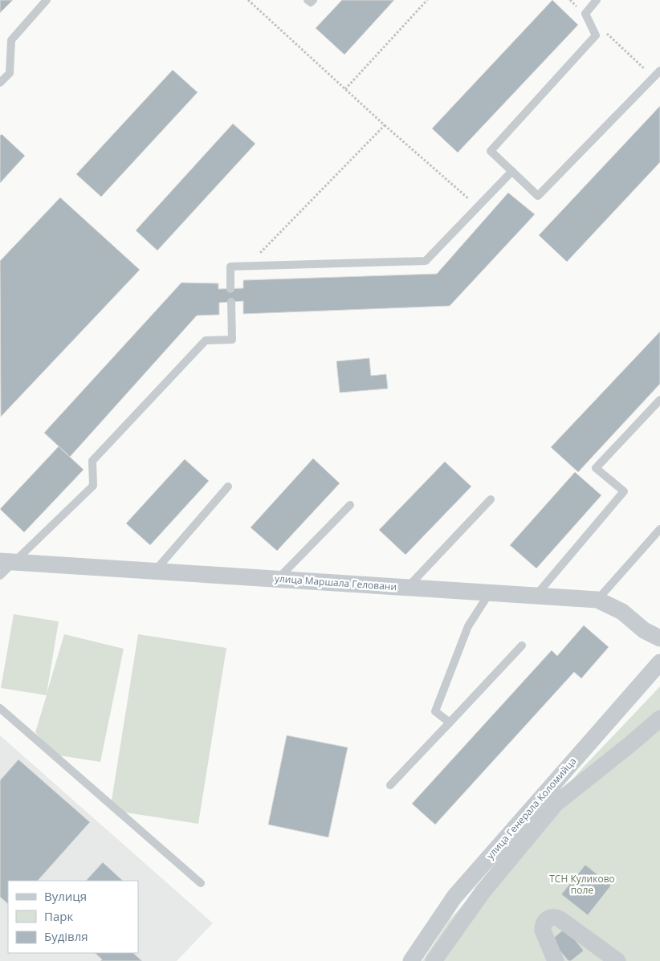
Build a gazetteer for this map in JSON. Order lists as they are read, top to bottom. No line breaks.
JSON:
{"streets":{"street":["улица Маршала Геловани","улица Генерала Коломийца"]},"parks":["ТСН Куликово поле"],"legend":["Вулиця","Парк","Будівля"]}
